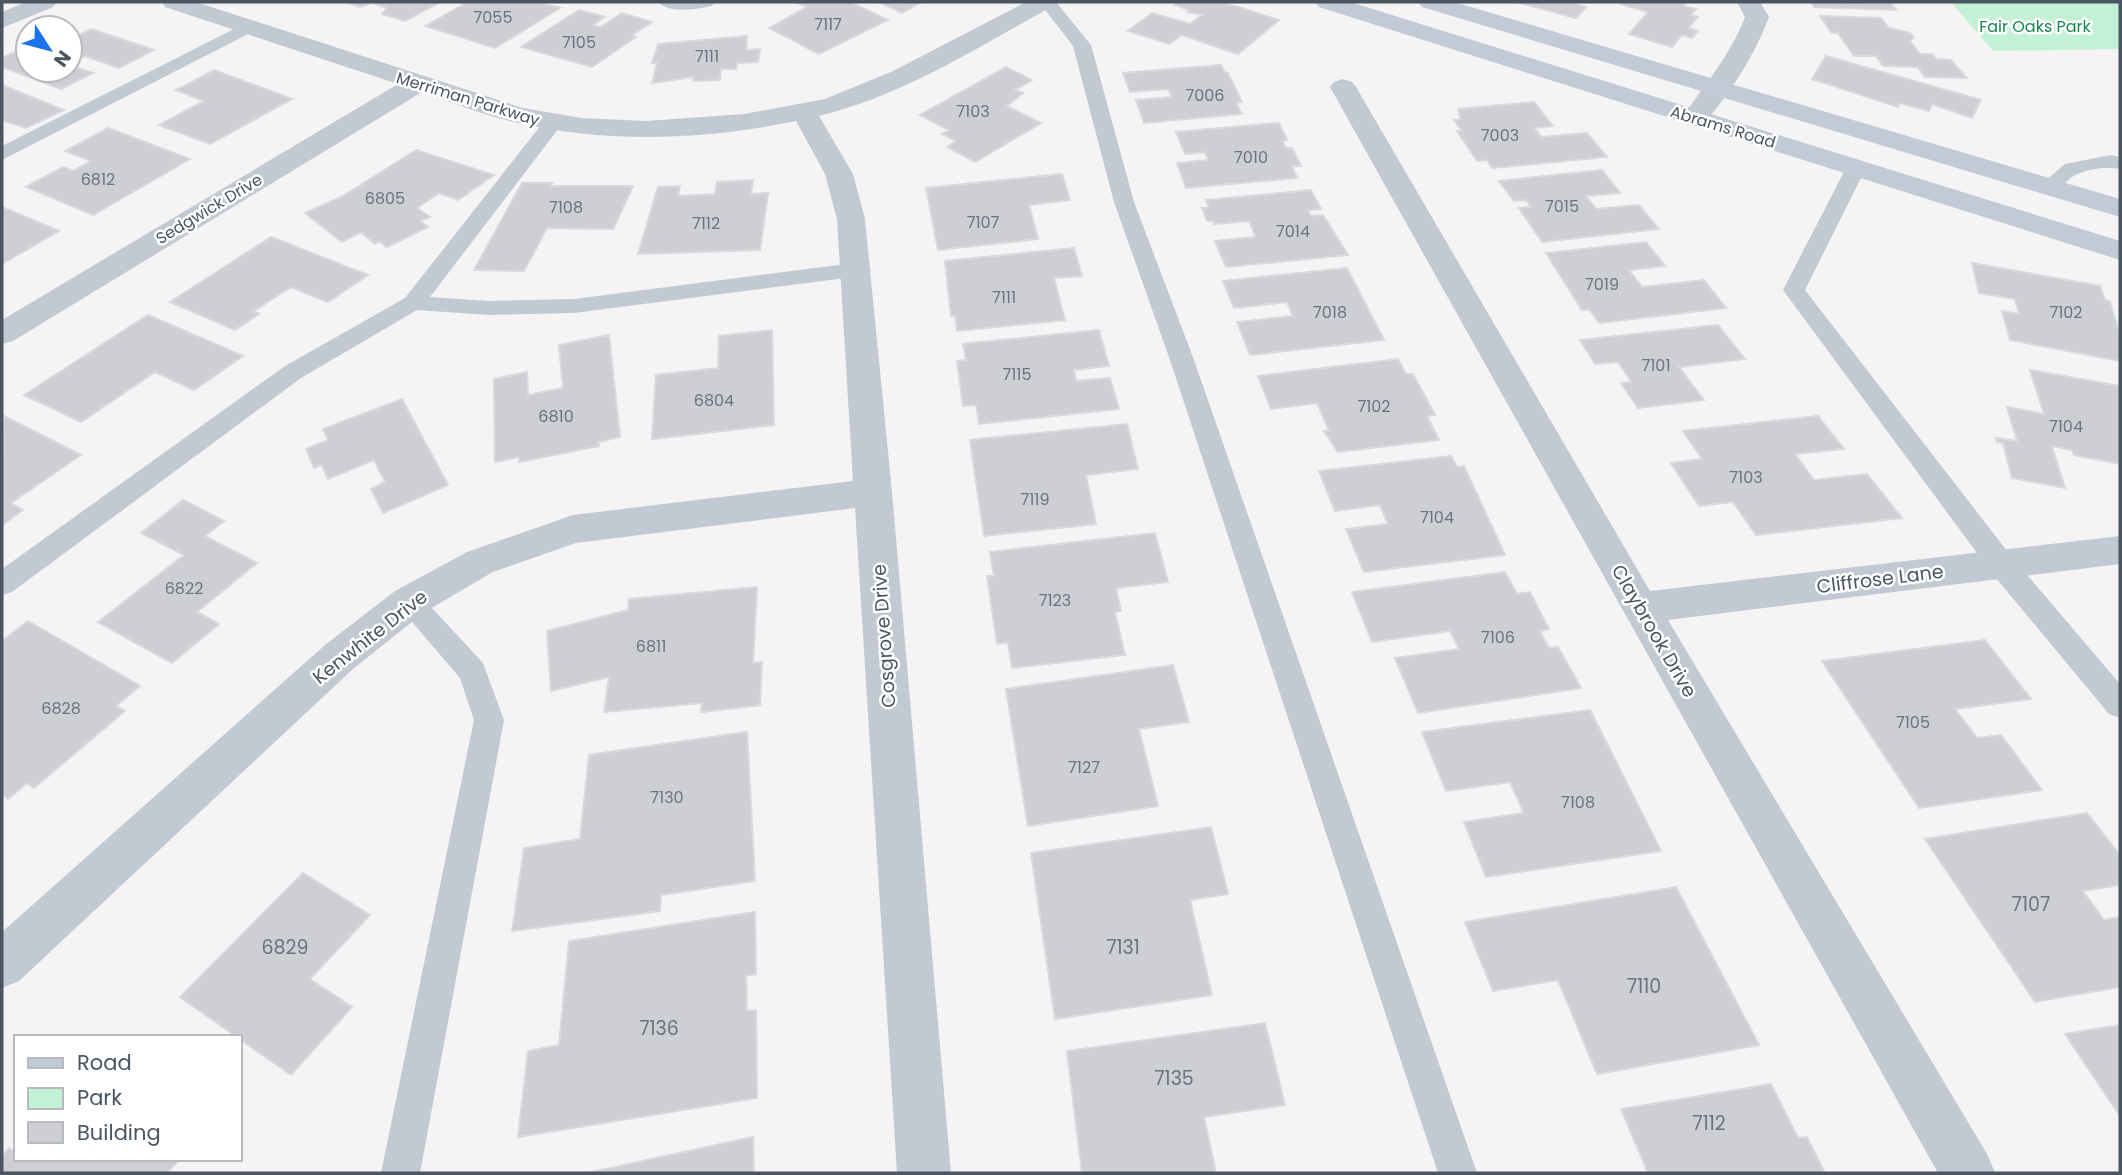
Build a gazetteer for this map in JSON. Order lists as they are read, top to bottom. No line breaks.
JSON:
{"streets":{"main road":["Abrams Road"],"street":["Merriman Parkway","Sedgwick Drive","Cliffrose Lane","Claybrook Drive","Cosgrove Drive","Kenwhite Drive"]},"crossings":[["Merriman Parkway","Sedgwick Drive"],["Merriman Parkway","Cosgrove Drive"],["Cliffrose Lane","Claybrook Drive"],["Cosgrove Drive","Kenwhite Drive"]],"parks":["Fair Oaks Park"],"house_numbers":["7055","7117","7105","7111","7006","7103","7003","7010","6812","6805","7015","7108","7107","7112","7014","7019","7111","7018","7102","7101","7115","6804","7102","6810","7104","7103","7119","7104","6822","7123","7106","6811","6828","7105","7127","7130","7108","7107","6829","7131","7110","7136","7135","7112"],"legend":["Road","Park","Building"],"north":"bottom right"}
